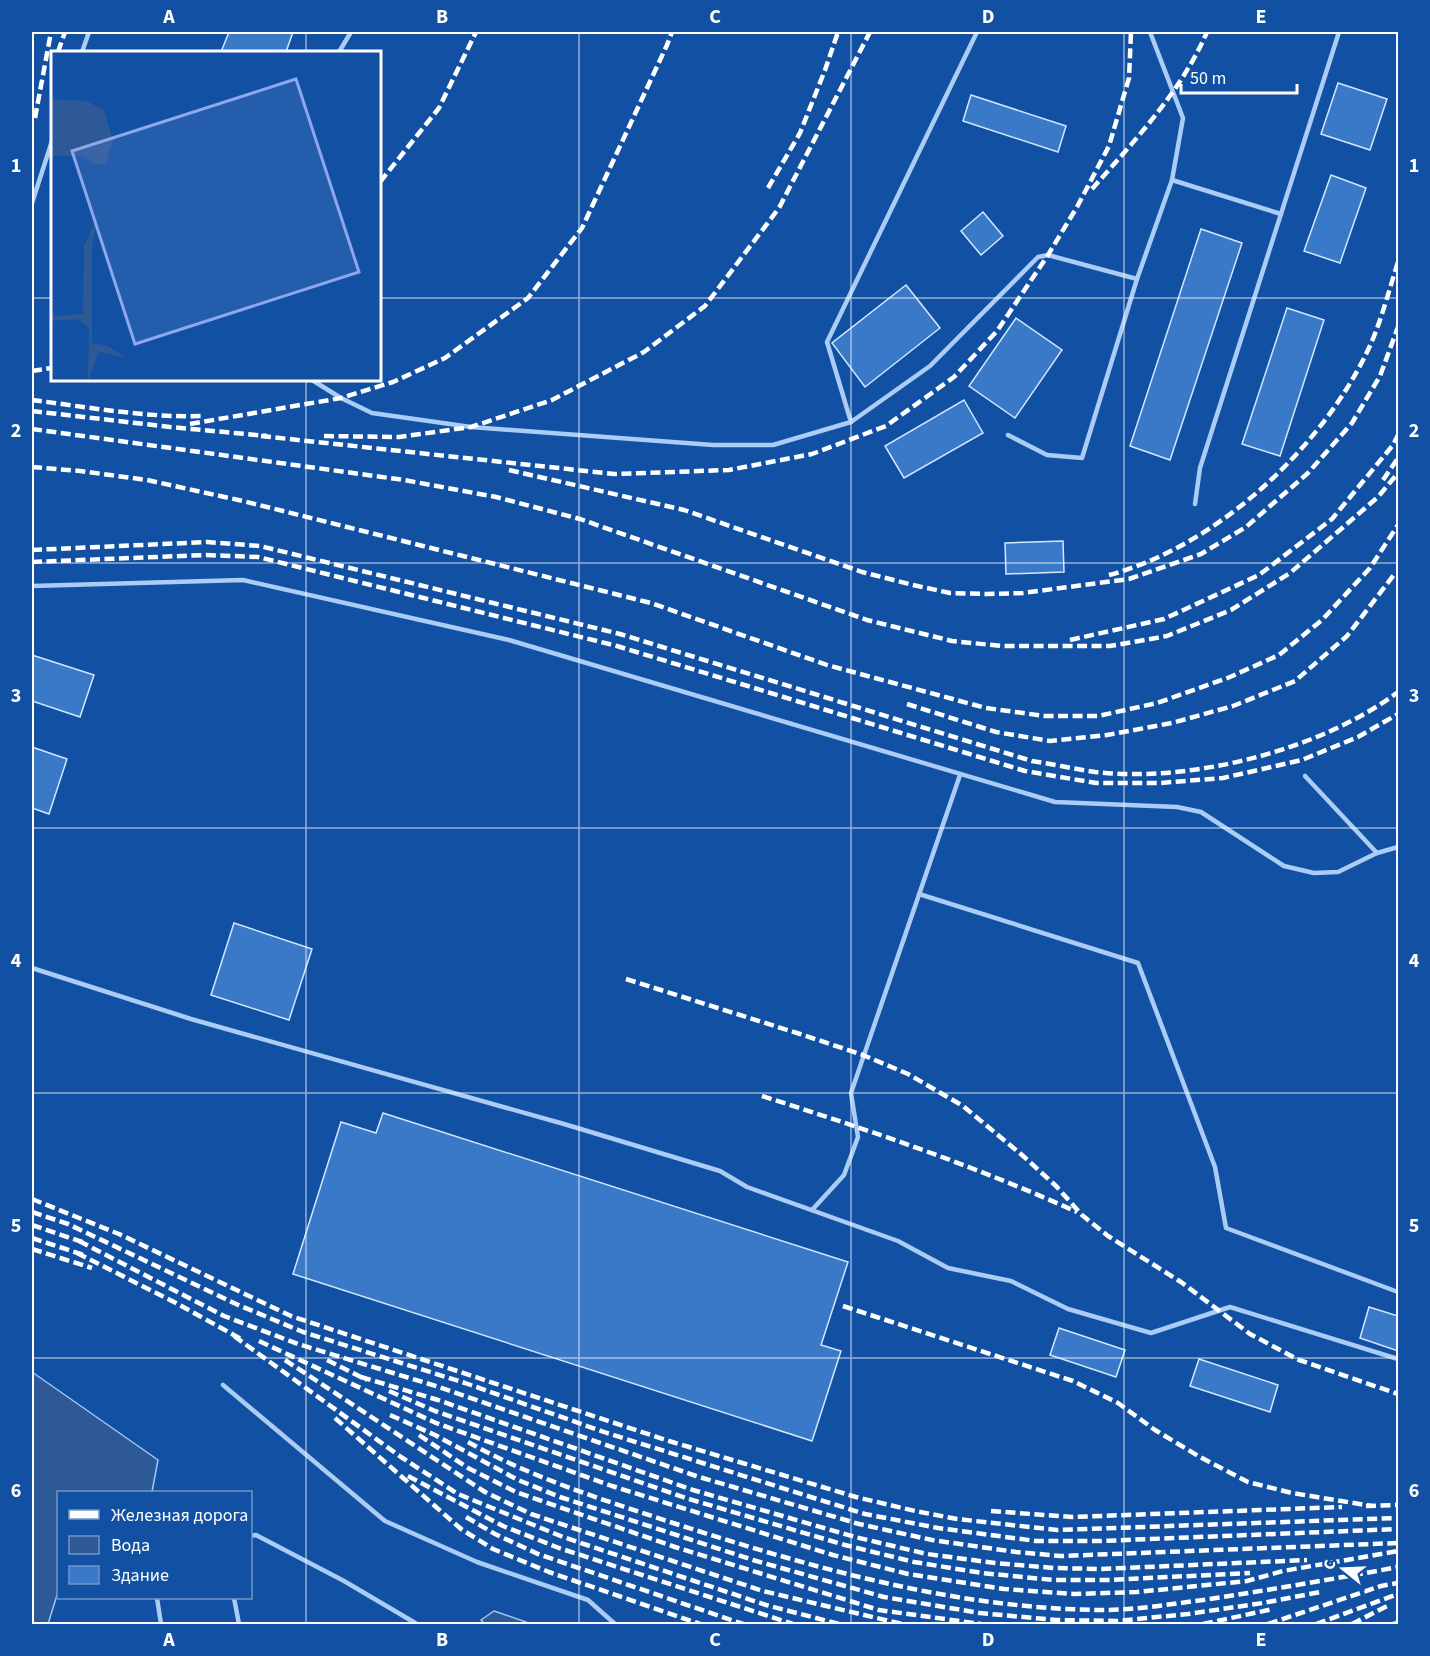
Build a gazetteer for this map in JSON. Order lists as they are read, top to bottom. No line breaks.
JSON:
{"legend":["Железная дорога","Вода","Здание"],"scale_bar":"50 m","north":"left","grid":{"columns":["A","B","C","D","E"],"rows":["1","2","3","4","5","6"]}}
